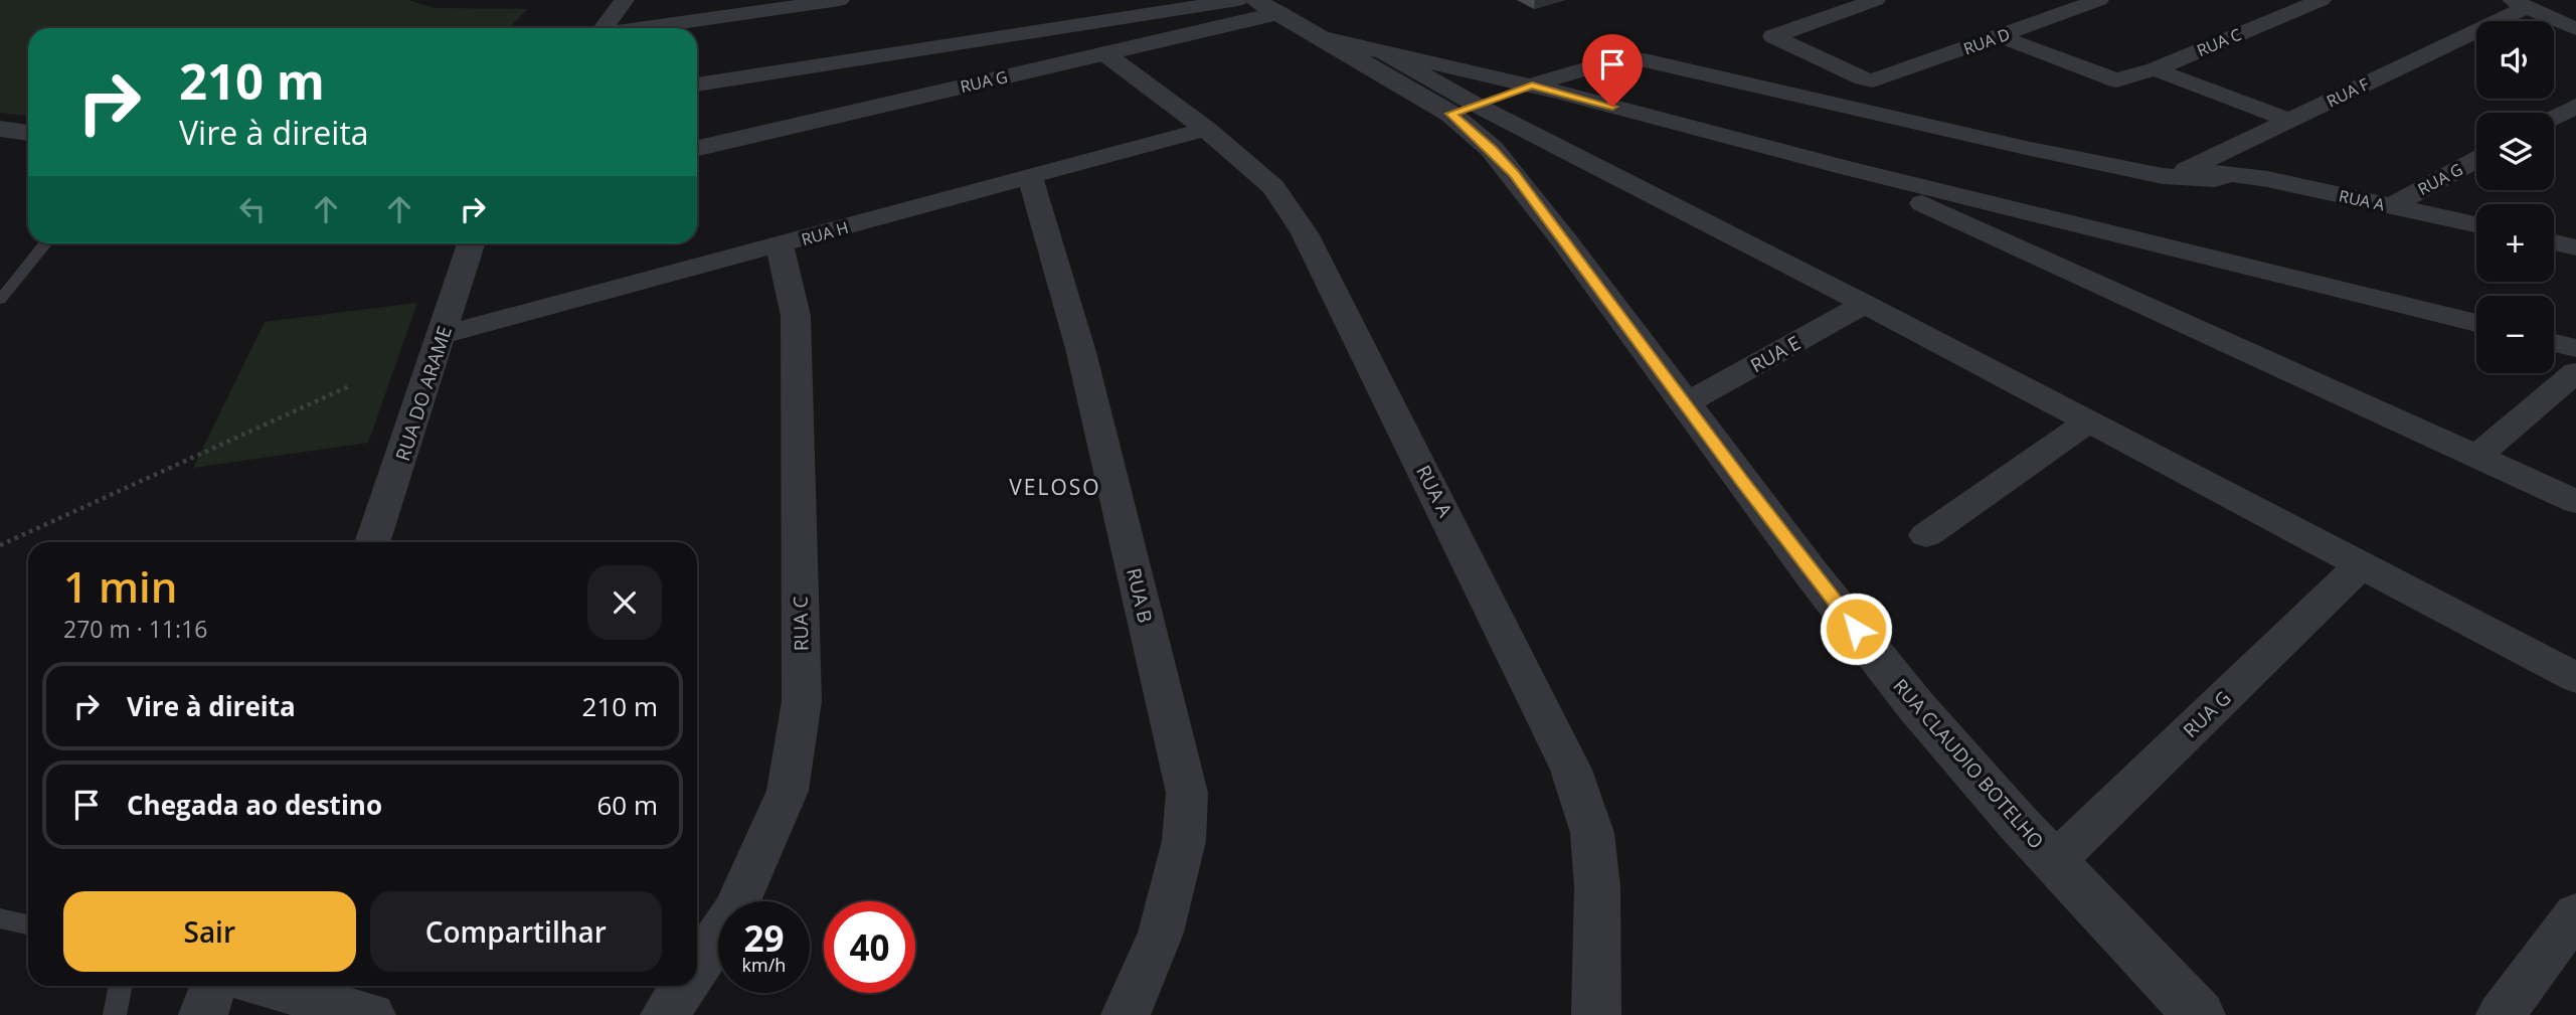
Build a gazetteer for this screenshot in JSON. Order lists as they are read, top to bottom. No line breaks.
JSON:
{"streets":{"street":["RUA D","RUA C","RUA G","RUA F","RUA A","RUA H","RUA E","RUA DO ARAME","RUA B","RUA CLAUDIO BOTELHO"]},"crossings":[["RUA D","RUA C"],["RUA C","RUA H"],["RUA G","RUA A"],["RUA G","RUA CLAUDIO BOTELHO"],["RUA F","RUA A"],["RUA A","RUA H"],["RUA A","RUA CLAUDIO BOTELHO"],["RUA H","RUA DO ARAME"],["RUA H","RUA B"],["RUA E","RUA CLAUDIO BOTELHO"]],"districts":["VELOSO"],"page":{"map_buttons":["+","−"],"turn":["210 m","Vire à direita"],"heading":["1 min","270 m · 11:16"],"list":[{"name":"Vire à direita","value":"210 m"},{"name":"Chegada ao destino","value":"60 m"}],"buttons":["Sair","Compartilhar"],"speed":"29 km/h","limit":"40"}}
